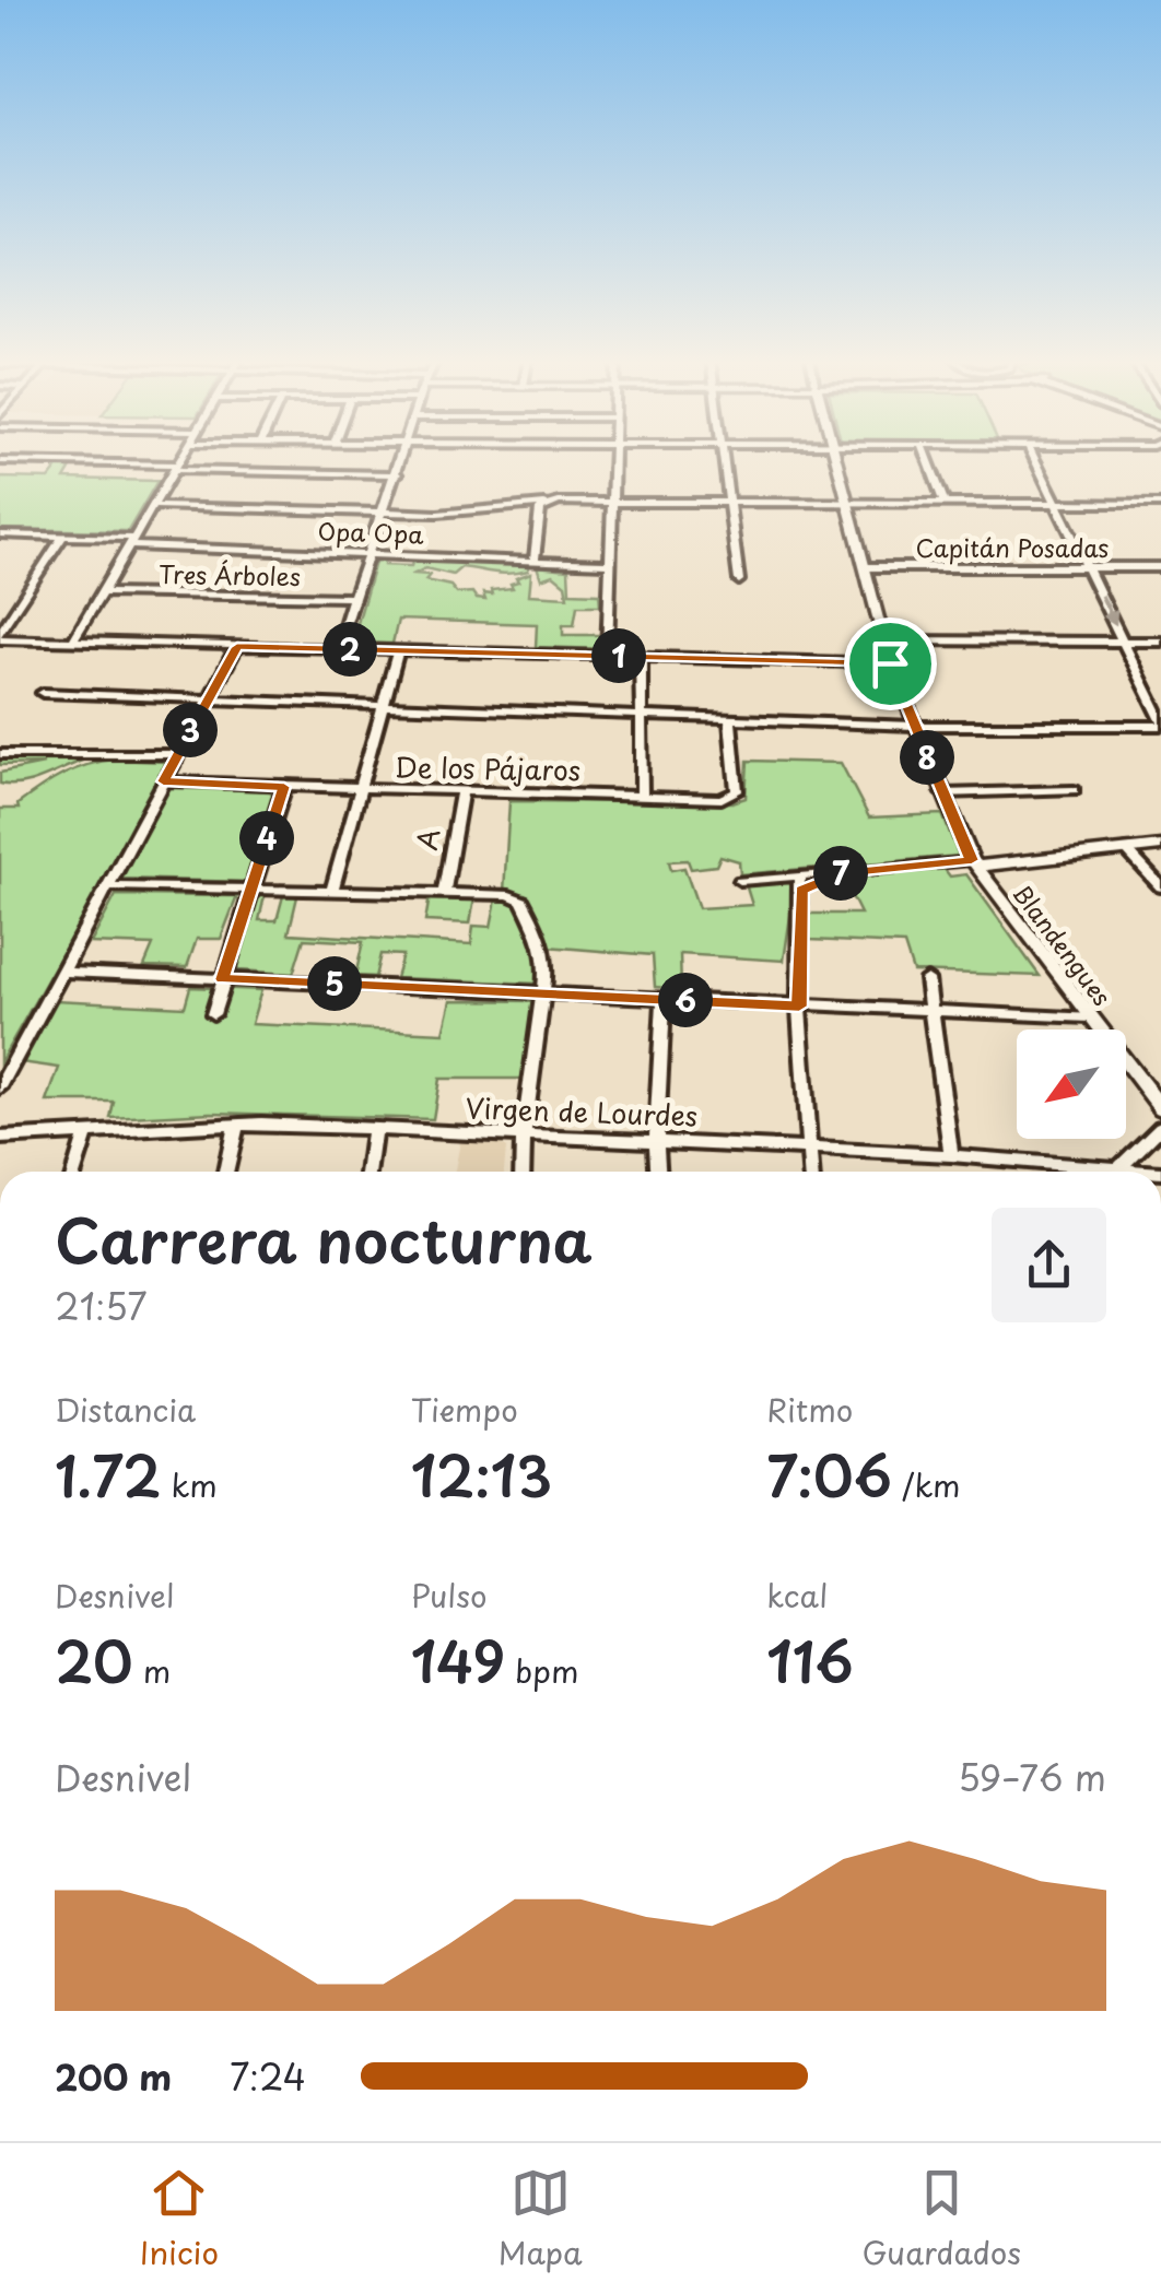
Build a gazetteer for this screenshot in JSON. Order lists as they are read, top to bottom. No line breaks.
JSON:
{"streets":{"street":["Opa Opa","Capitán Posadas","Tres Árboles","De los Pájaros","A","Blandengues","Virgen de Lourdes"]},"crossings":[["Capitán Posadas","Blandengues"],["De los Pájaros","A"]],"north":"bottom left","page":{"pins":["2","1","3","8","4","7","5","6"],"heading":["Carrera nocturna","21:57"],"stats":[["Distancia","1.72 km"],["Tiempo","12:13"],["Ritmo","7:06 /km"],["Desnivel","20 m"],["Pulso","149 bpm"],["kcal","116"]],"chart":["Desnivel","59–76 m"],"list":[{"name":"200 m","note":"7:24"}],"tabs":["Inicio","Mapa","Guardados"]}}
